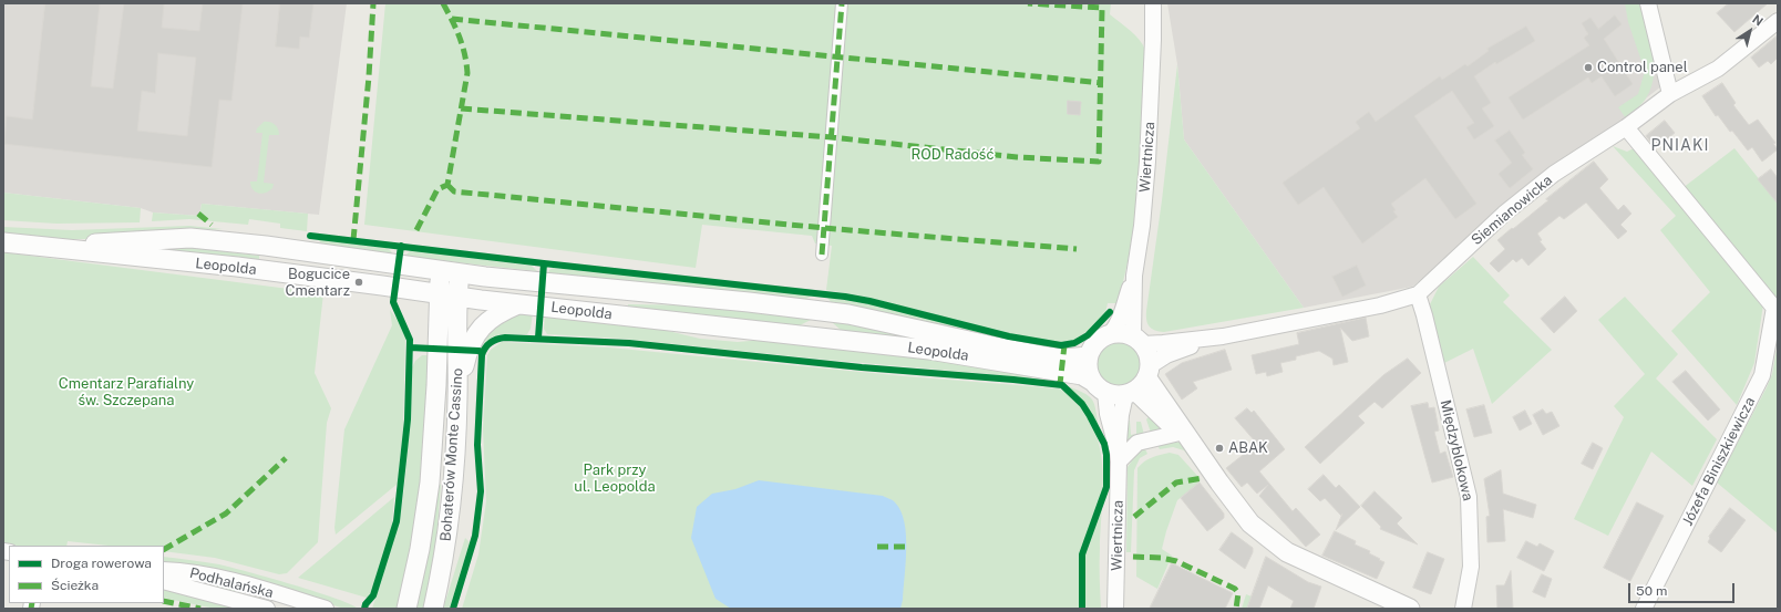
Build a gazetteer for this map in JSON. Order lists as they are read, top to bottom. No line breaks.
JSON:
{"streets":{"street":["Wiertnicza","Siemianowicka","Leopolda","Międzyblokowa","Bohaterów Monte Cassino","Józefa Biniszkiewicza","Podhalańska"]},"crossings":[["Wiertnicza","Siemianowicka"],["Wiertnicza","Leopolda"],["Siemianowicka","Leopolda"],["Siemianowicka","Międzyblokowa"],["Siemianowicka","Józefa Biniszkiewicza"],["Leopolda","Bohaterów Monte Cassino"]],"districts":["PNIAKI"],"parks":["ROD Radość","Cmentarz Parafialny św. Szczepana","Park przy ul. Leopolda"],"places":["Control panel","Bogucice Cmentarz","ABAK"],"legend":["Droga rowerowa","Ścieżka"],"scale_bar":"50 m","north":"top right"}
